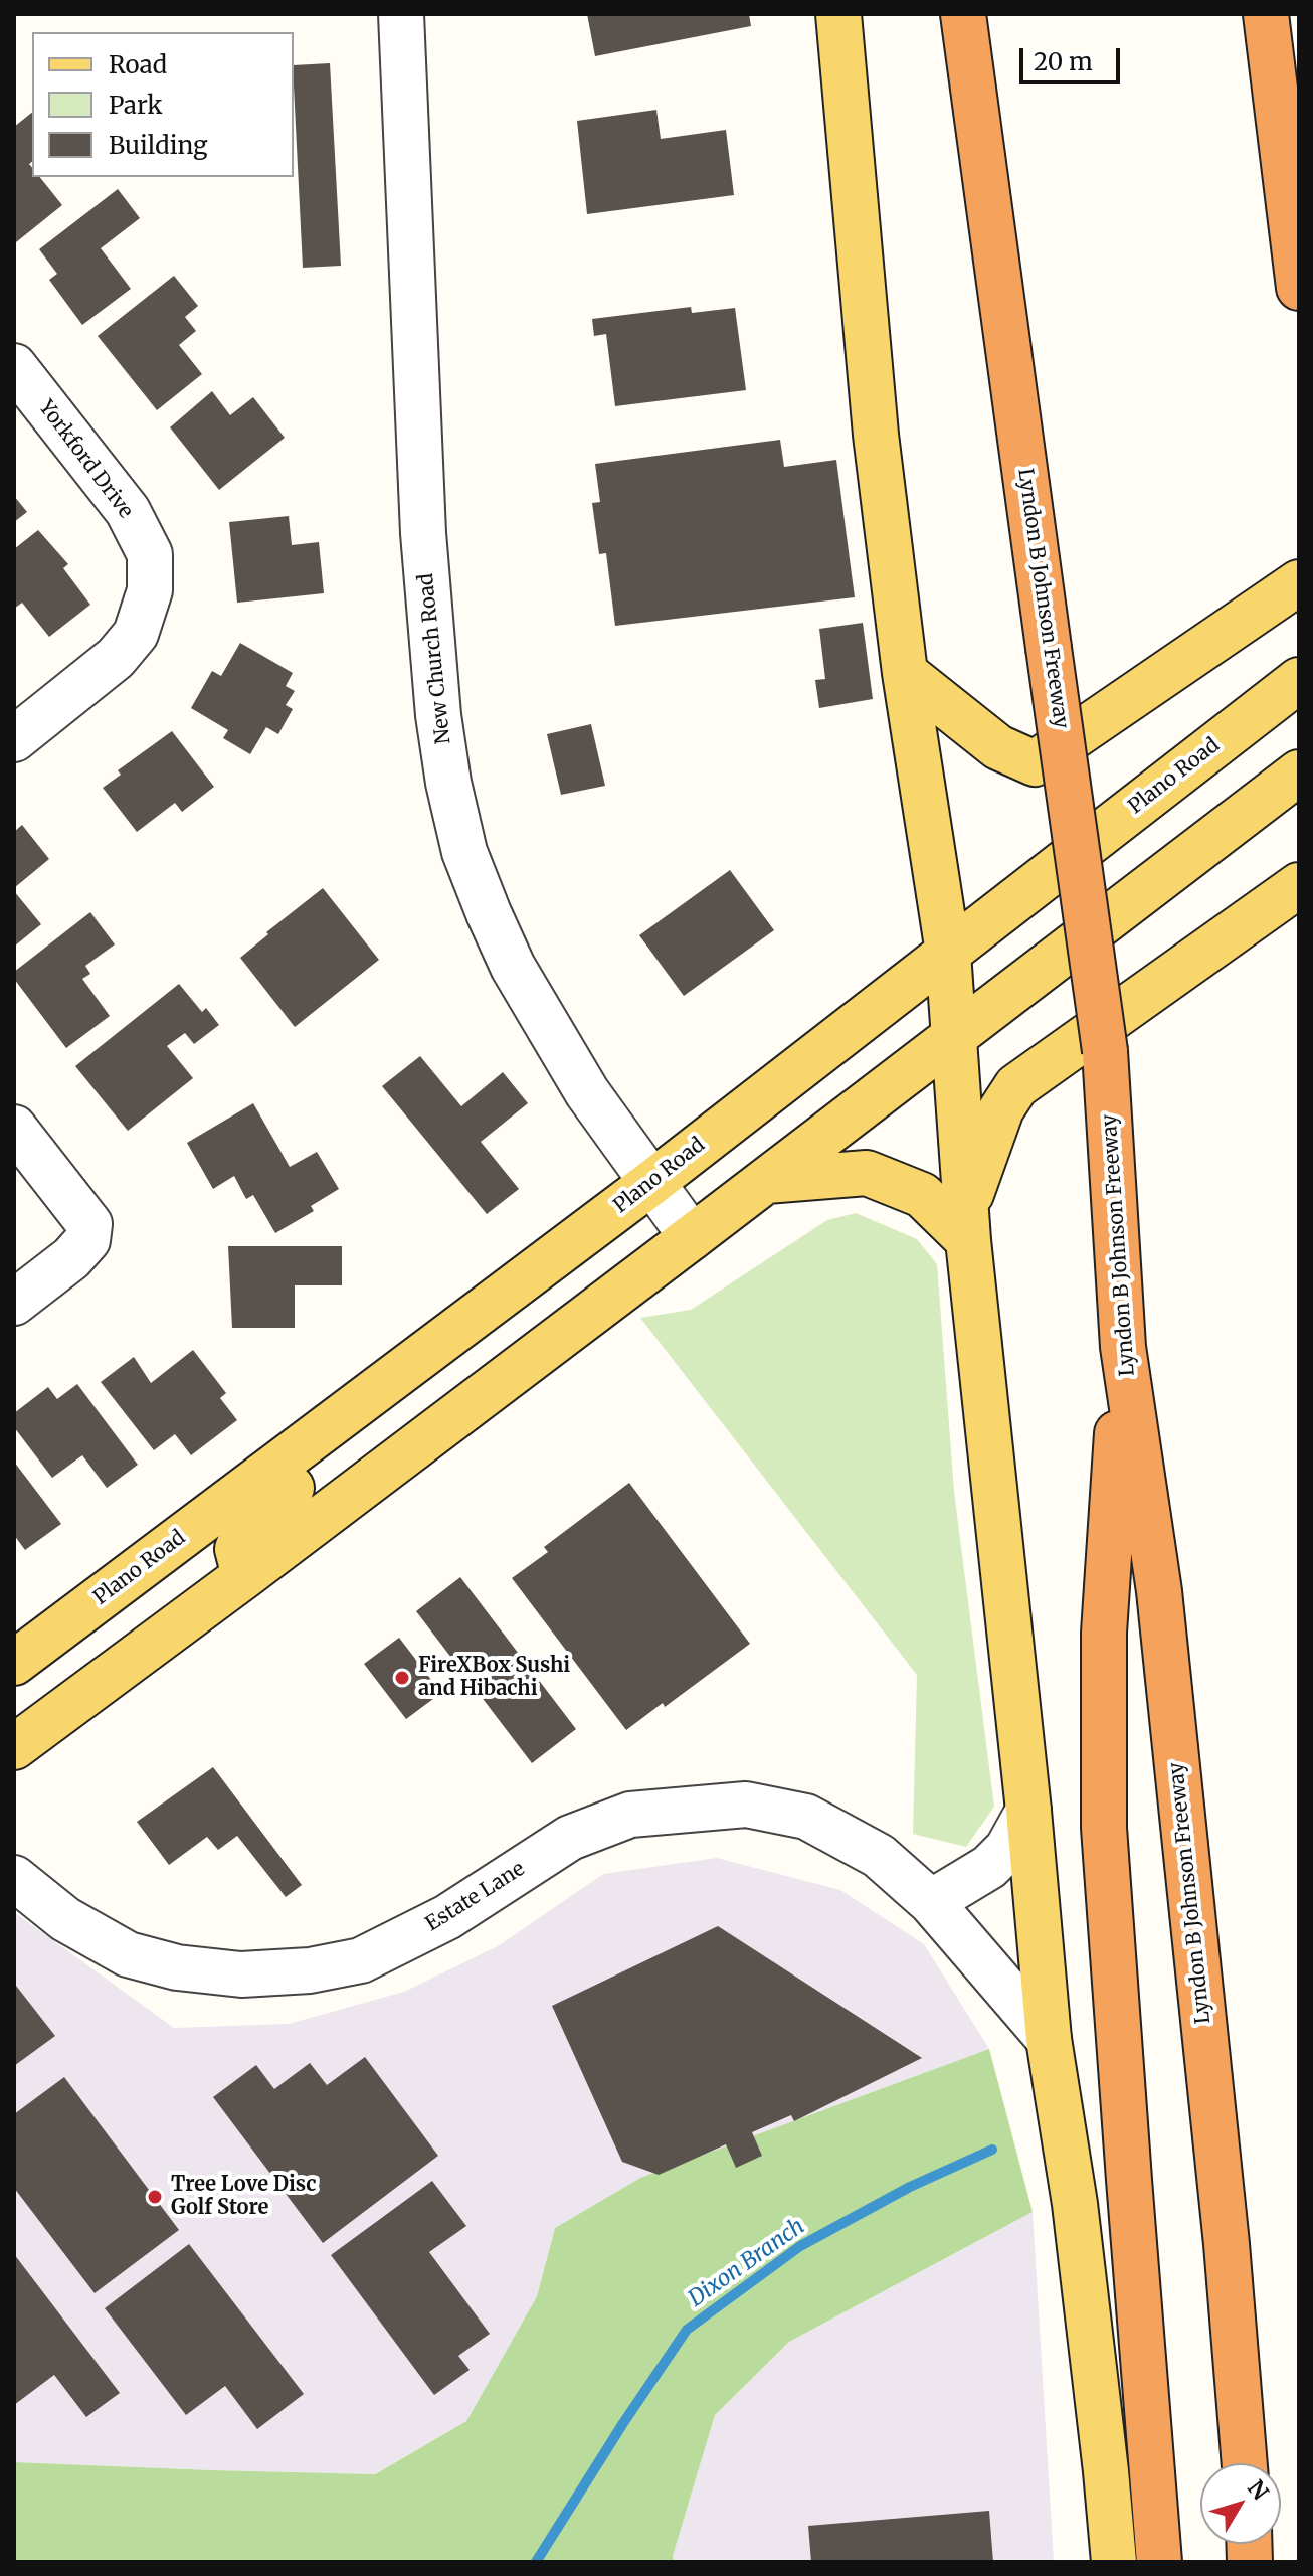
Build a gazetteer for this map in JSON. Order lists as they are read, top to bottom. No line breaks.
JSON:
{"streets":{"highway":["Lyndon B Johnson Freeway"],"main road":["Plano Road"],"street":["Yorkford Drive","New Church Road","Estate Lane"]},"crossings":[["New Church Road","Plano Road"]],"water":["Dixon Branch"],"places":["FireXBox Sushi and Hibachi","Tree Love Disc Golf Store"],"legend":["Road","Park","Building"],"scale_bar":"20 m","north":"top right"}
